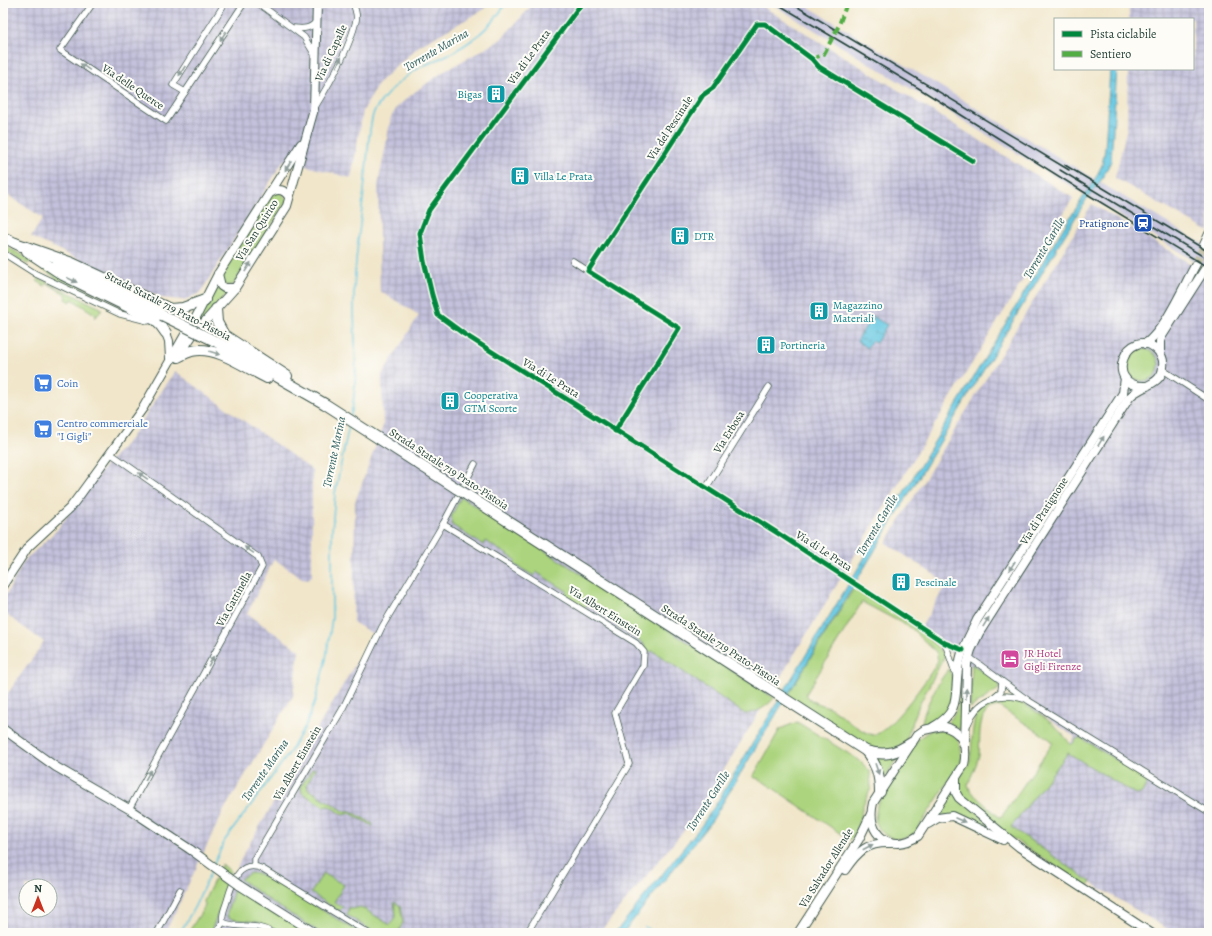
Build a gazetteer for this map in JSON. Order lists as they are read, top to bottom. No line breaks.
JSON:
{"streets":{"highway":["Strada Statale 719 Prato-Pistoia"],"main road":["Via San Quirico","Via di Pratignone","Via Salvador Allende"],"street":["Via di Capalle","Via di Le Prata","Via delle Querce","Via del Pescinale","Via Erbosa","Via Gattinella","Via Albert Einstein"]},"crossings":[["Via di Capalle","Via San Quirico"],["Via di Le Prata","Via Erbosa"],["Via di Le Prata","Via di Pratignone"],["Via di Le Prata","Via Salvador Allende"],["Via di Pratignone","Via Salvador Allende"]],"one_way":["Via di Capalle"],"water":["Torrente Marina","Torrente Garille"],"places":{"building":["Bigas","Villa Le Prata","DTR","Magazzino Materiali","Portineria","Cooperativa GTM Scorte","Pescinale"],"station":["Pratignone"],"supermarket":["Coin","Centro commerciale \"I Gigli\""],"hotel":["JR Hotel Gigli Firenze"]},"legend":["Pista ciclabile","Sentiero"],"north":"top"}
